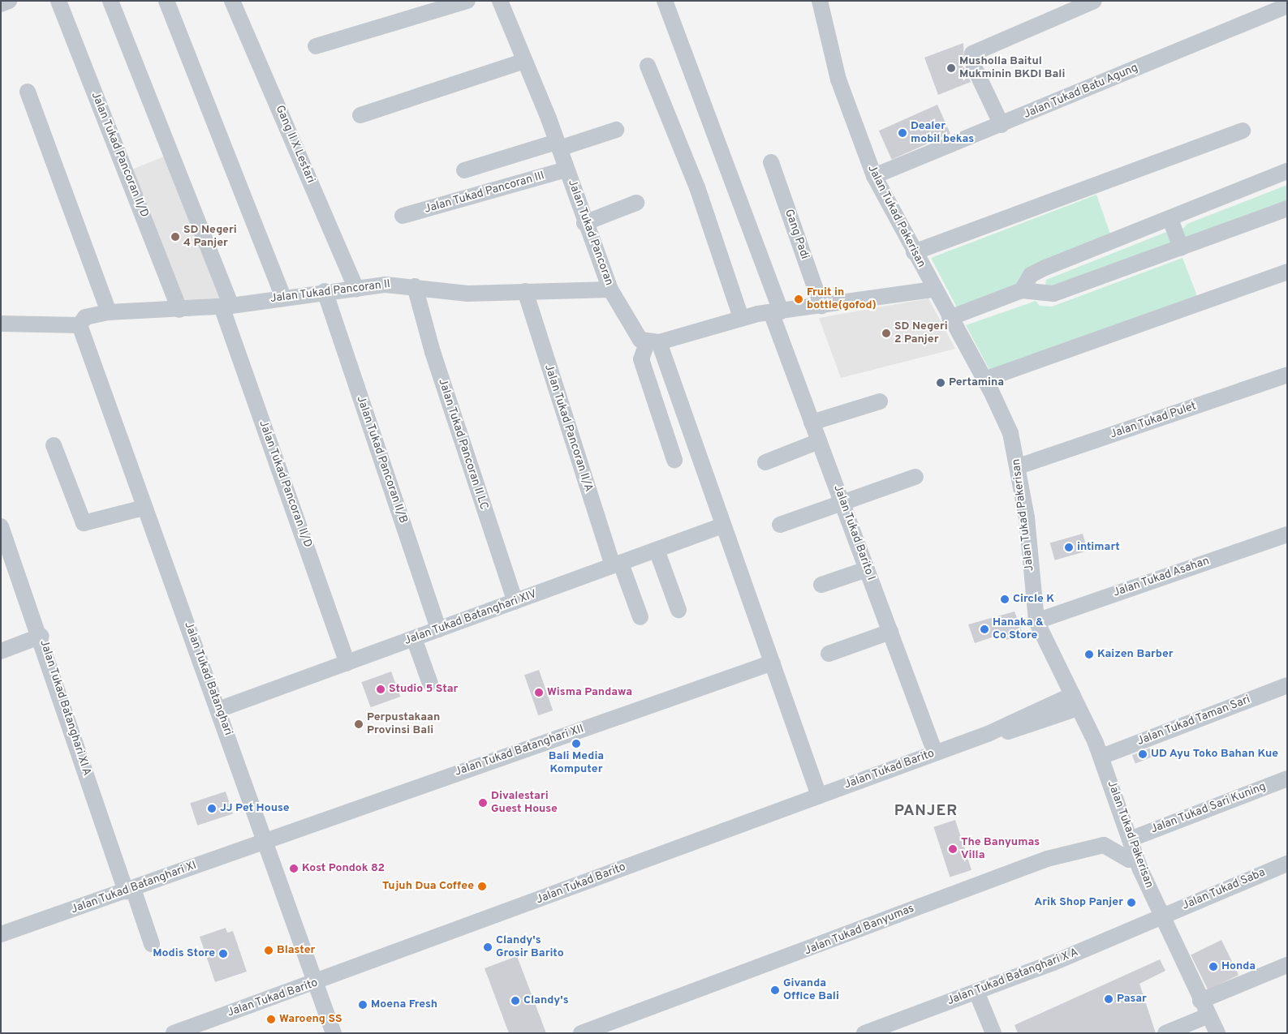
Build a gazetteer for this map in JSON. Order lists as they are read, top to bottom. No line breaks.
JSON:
{"streets":{"street":["Jalan Tukad Batu Agung","Gang II X Lestari","Jalan Tukad Pancoran II/D","Jalan Tukad Pancoran III","Jalan Tukad Pakerisan","Jalan Tukad Pancoran","Gang Padi","Jalan Tukad Pancoran II","Jalan Tukad Pulet","Jalan Tukad Pancoran II/A","Jalan Tukad Pancoran II LC","Jalan Tukad Pancoran II/B","Jalan Tukad Barito I","Jalan Tukad Asahan","Jalan Tukad Batanghari XIV","Jalan Tukad Batanghari","Jalan Tukad Batanghari XI A","Jalan Tukad Taman Sari","Jalan Tukad Batanghari XII","Jalan Tukad Barito","Jalan Tukad Sari Kuning","Jalan Tukad Batanghari XI","Jalan Tukad Saba","Jalan Tukad Banyumas","Jalan Tukad Batanghari X A"]},"crossings":[["Jalan Tukad Batu Agung","Jalan Tukad Pakerisan"],["Gang II X Lestari","Jalan Tukad Pancoran II"],["Jalan Tukad Pancoran II/D","Jalan Tukad Pancoran II"],["Jalan Tukad Pancoran II/D","Jalan Tukad Batanghari XIV"],["Jalan Tukad Pancoran III","Jalan Tukad Pancoran"],["Jalan Tukad Pakerisan","Jalan Tukad Pulet"],["Jalan Tukad Pakerisan","Jalan Tukad Asahan"],["Jalan Tukad Pakerisan","Jalan Tukad Taman Sari"],["Jalan Tukad Pakerisan","Jalan Tukad Barito"],["Jalan Tukad Pakerisan","Jalan Tukad Sari Kuning"],["Jalan Tukad Pakerisan","Jalan Tukad Saba"],["Jalan Tukad Pakerisan","Jalan Tukad Banyumas"],["Jalan Tukad Pakerisan","Jalan Tukad Batanghari X A"],["Jalan Tukad Pancoran","Jalan Tukad Pancoran II"],["Jalan Tukad Pancoran II","Jalan Tukad Pancoran II/A"],["Jalan Tukad Pancoran II","Jalan Tukad Pancoran II LC"],["Jalan Tukad Pancoran II","Jalan Tukad Pancoran II/B"],["Jalan Tukad Pancoran II","Jalan Tukad Batanghari"],["Jalan Tukad Pancoran II/A","Jalan Tukad Batanghari XIV"],["Jalan Tukad Pancoran II LC","Jalan Tukad Batanghari XIV"],["Jalan Tukad Pancoran II/B","Jalan Tukad Batanghari XIV"],["Jalan Tukad Barito I","Jalan Tukad Barito"],["Jalan Tukad Batanghari XIV","Jalan Tukad Batanghari"],["Jalan Tukad Batanghari","Jalan Tukad Batanghari XII"],["Jalan Tukad Batanghari","Jalan Tukad Barito"],["Jalan Tukad Batanghari","Jalan Tukad Batanghari XI"],["Jalan Tukad Batanghari XI A","Jalan Tukad Batanghari XI"],["Jalan Tukad Batanghari XII","Jalan Tukad Batanghari XI"],["Jalan Tukad Saba","Jalan Tukad Batanghari X A"]],"districts":["PANJER"],"places":["Musholla Baitul Mukminin BKDI Bali","Dealer mobil bekas","SD Negeri 4 Panjer","Fruit in bottle(gofod)","SD Negeri 2 Panjer","Pertamina","intimart","Circle K","Hanaka & Co Store","Kaizen Barber","Studio 5 Star","Wisma Pandawa","Perpustakaan Provinsi Bali","Bali Media Komputer","UD Ayu Toko Bahan Kue","Divalestari Guest House","JJ Pet House","The Banyumas Villa","Kost Pondok 82","Tujuh Dua Coffee","Arik Shop Panjer","Clandy's Grosir Barito","Blaster","Modis Store","Honda","Givanda Office Bali","Pasar","Clandy's","Moena Fresh","Waroeng SS"]}
